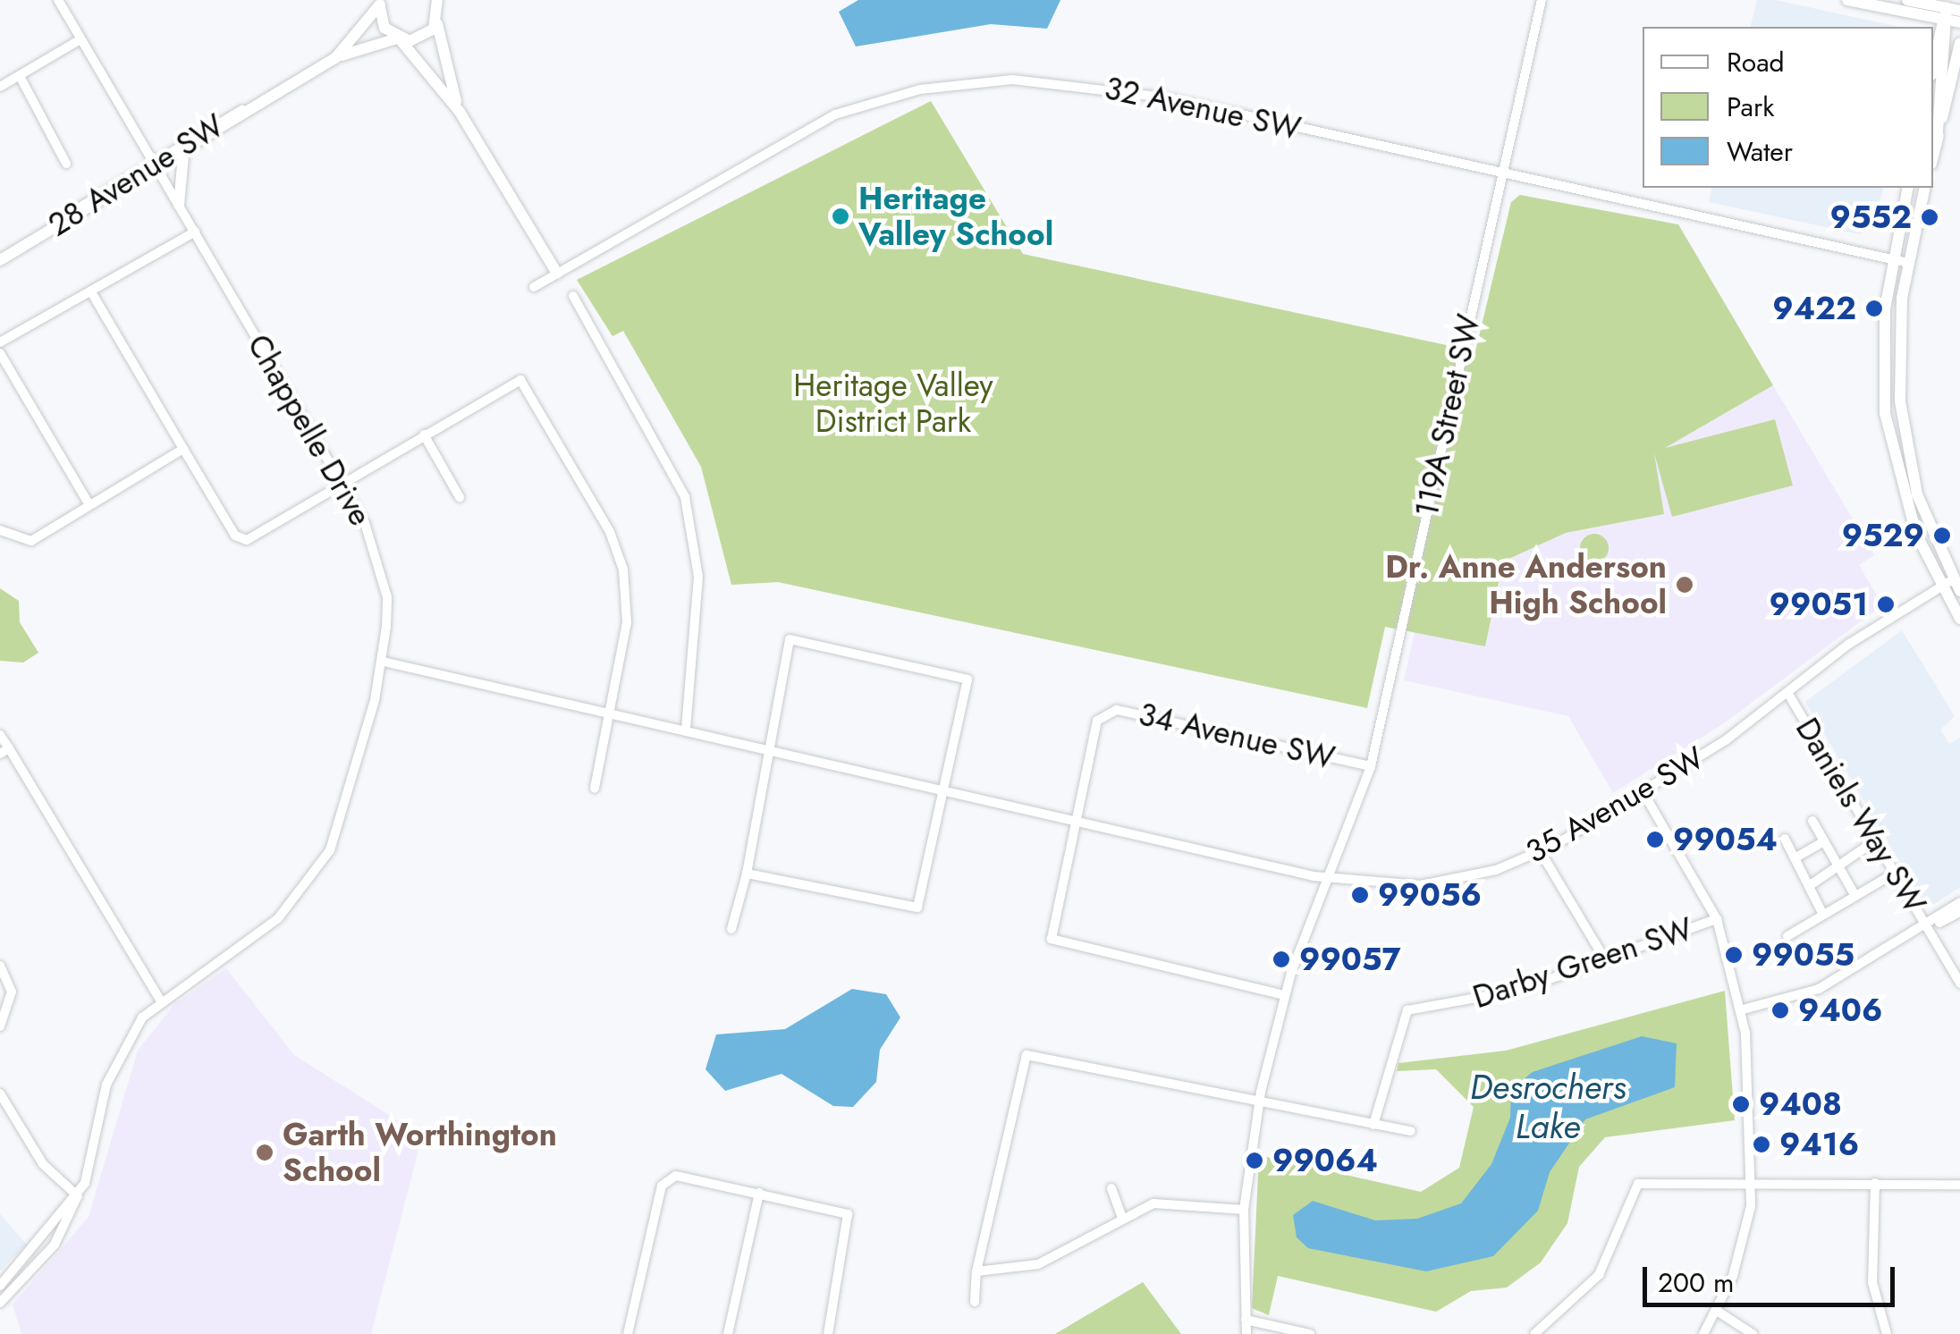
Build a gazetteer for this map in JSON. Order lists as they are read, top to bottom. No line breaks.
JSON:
{"streets":{"main road":["28 Avenue SW"],"street":["32 Avenue SW","119A Street SW","Chappelle Drive","34 Avenue SW","35 Avenue SW","Daniels Way SW","Darby Green SW"]},"crossings":[["32 Avenue SW","119A Street SW"],["28 Avenue SW","Chappelle Drive"],["119A Street SW","34 Avenue SW"],["119A Street SW","35 Avenue SW"],["Chappelle Drive","35 Avenue SW"],["34 Avenue SW","35 Avenue SW"],["35 Avenue SW","Daniels Way SW"]],"water":["Desrochers Lake"],"parks":["Heritage Valley District Park"],"places":["Heritage Valley School","9552","9422","9529","Dr. Anne Anderson High School","99051","99054","99056","99055","99057","9406","9408","9416","Garth Worthington School","99064"],"legend":["Road","Park","Water"],"scale_bar":"200 m"}
